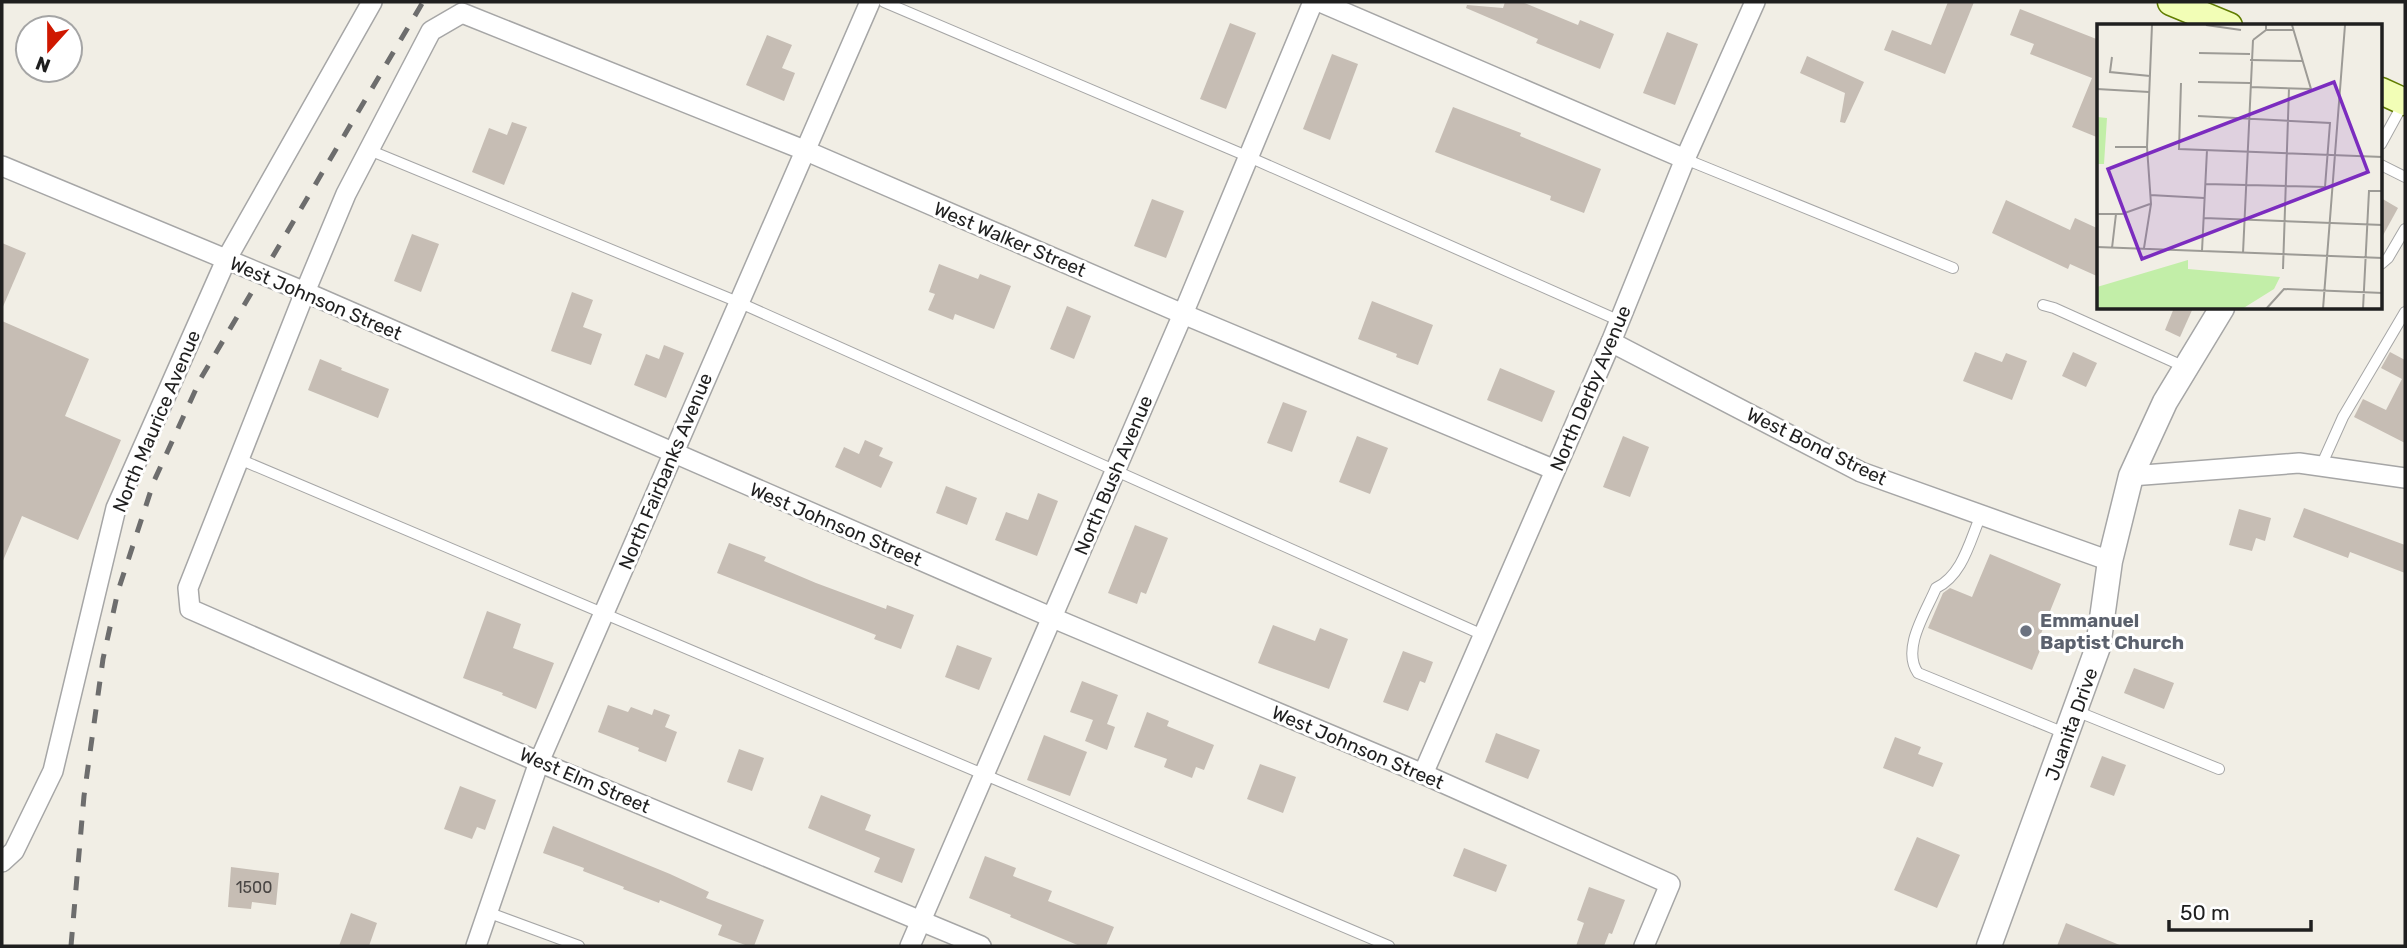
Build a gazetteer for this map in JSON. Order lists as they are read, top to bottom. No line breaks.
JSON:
{"streets":{"street":["West Walker Street","West Johnson Street","North Derby Avenue","North Maurice Avenue","West Bond Street","North Fairbanks Avenue","North Bush Avenue","Juanita Drive","West Elm Street"]},"crossings":[["West Walker Street","North Derby Avenue"],["West Walker Street","North Fairbanks Avenue"],["West Walker Street","North Bush Avenue"],["West Johnson Street","North Derby Avenue"],["West Johnson Street","North Maurice Avenue"],["West Johnson Street","North Fairbanks Avenue"],["West Johnson Street","North Bush Avenue"],["North Derby Avenue","West Bond Street"],["West Bond Street","Juanita Drive"],["North Fairbanks Avenue","West Elm Street"],["North Bush Avenue","West Elm Street"]],"places":["Emmanuel Baptist Church"],"house_numbers":["1500"],"scale_bar":"50 m","north":"bottom"}
